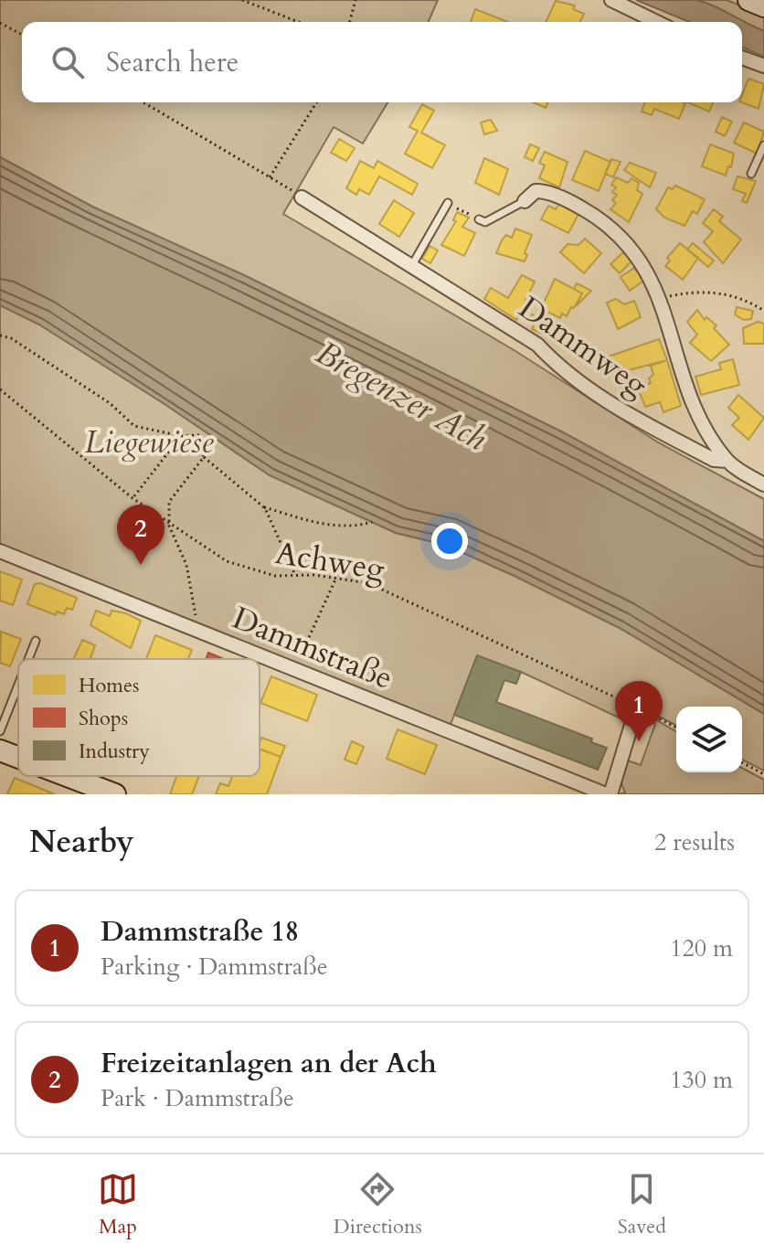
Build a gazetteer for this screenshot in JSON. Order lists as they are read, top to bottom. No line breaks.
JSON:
{"streets":{"street":["Dammweg","Dammstraße"],"path":["Achweg"]},"crossings":[["Achweg","Dammstraße"]],"water":["Bregenzer Ach"],"parks":["Liegewiese"],"legend":["Homes","Shops","Industry"],"page":{"search":"Search here","pins":["2","1"],"heading":["Nearby","2 results"],"list":[{"mark":"1","name":"Dammstraße 18","note":"Parking · Dammstraße","value":"120 m"},{"mark":"2","name":"Freizeitanlagen an der Ach","note":"Park · Dammstraße","value":"130 m"}],"nav":["Map","Directions","Saved"]}}
